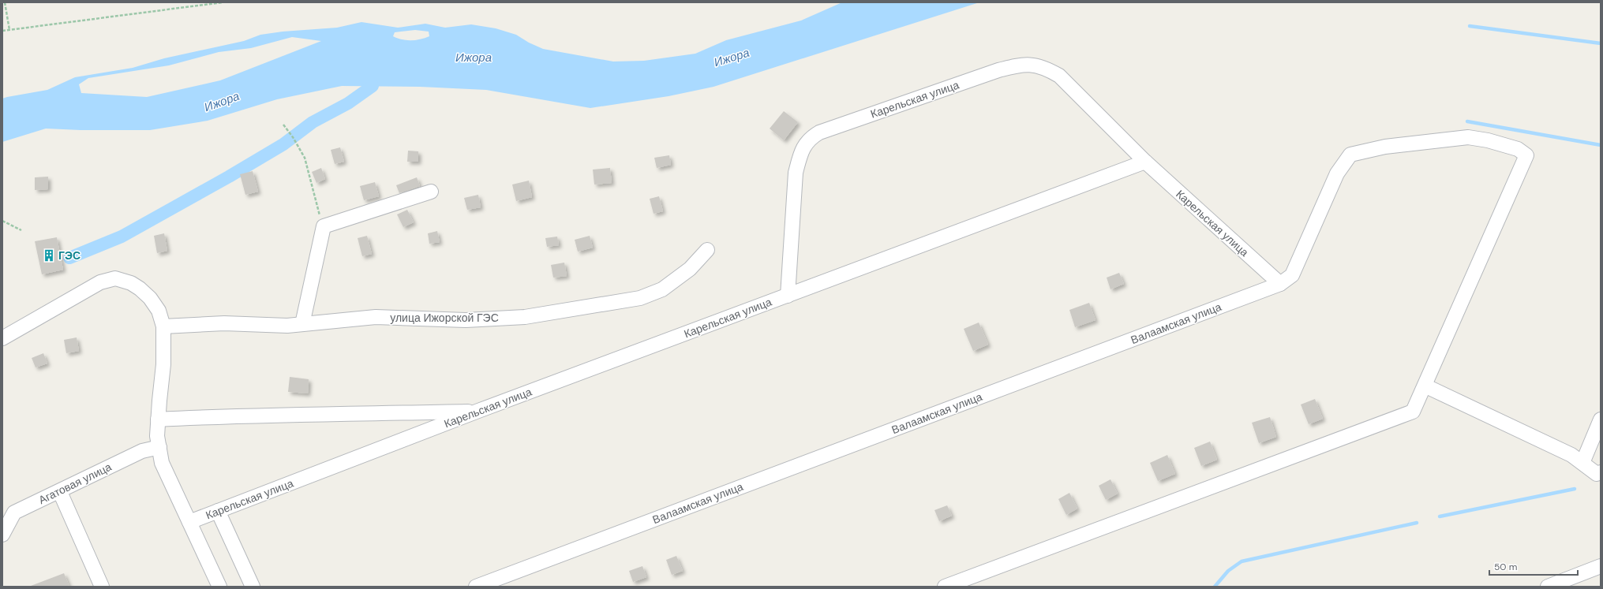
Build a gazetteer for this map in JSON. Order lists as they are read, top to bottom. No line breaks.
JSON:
{"streets":{"street":["Карельская улица","улица Ижорской ГЭС","Валаамская улица","Агатовая улица"]},"crossings":[["Карельская улица","Валаамская улица"]],"water":["Ижора"],"places":{"building":["ГЭС"]},"scale_bar":"50 m"}
